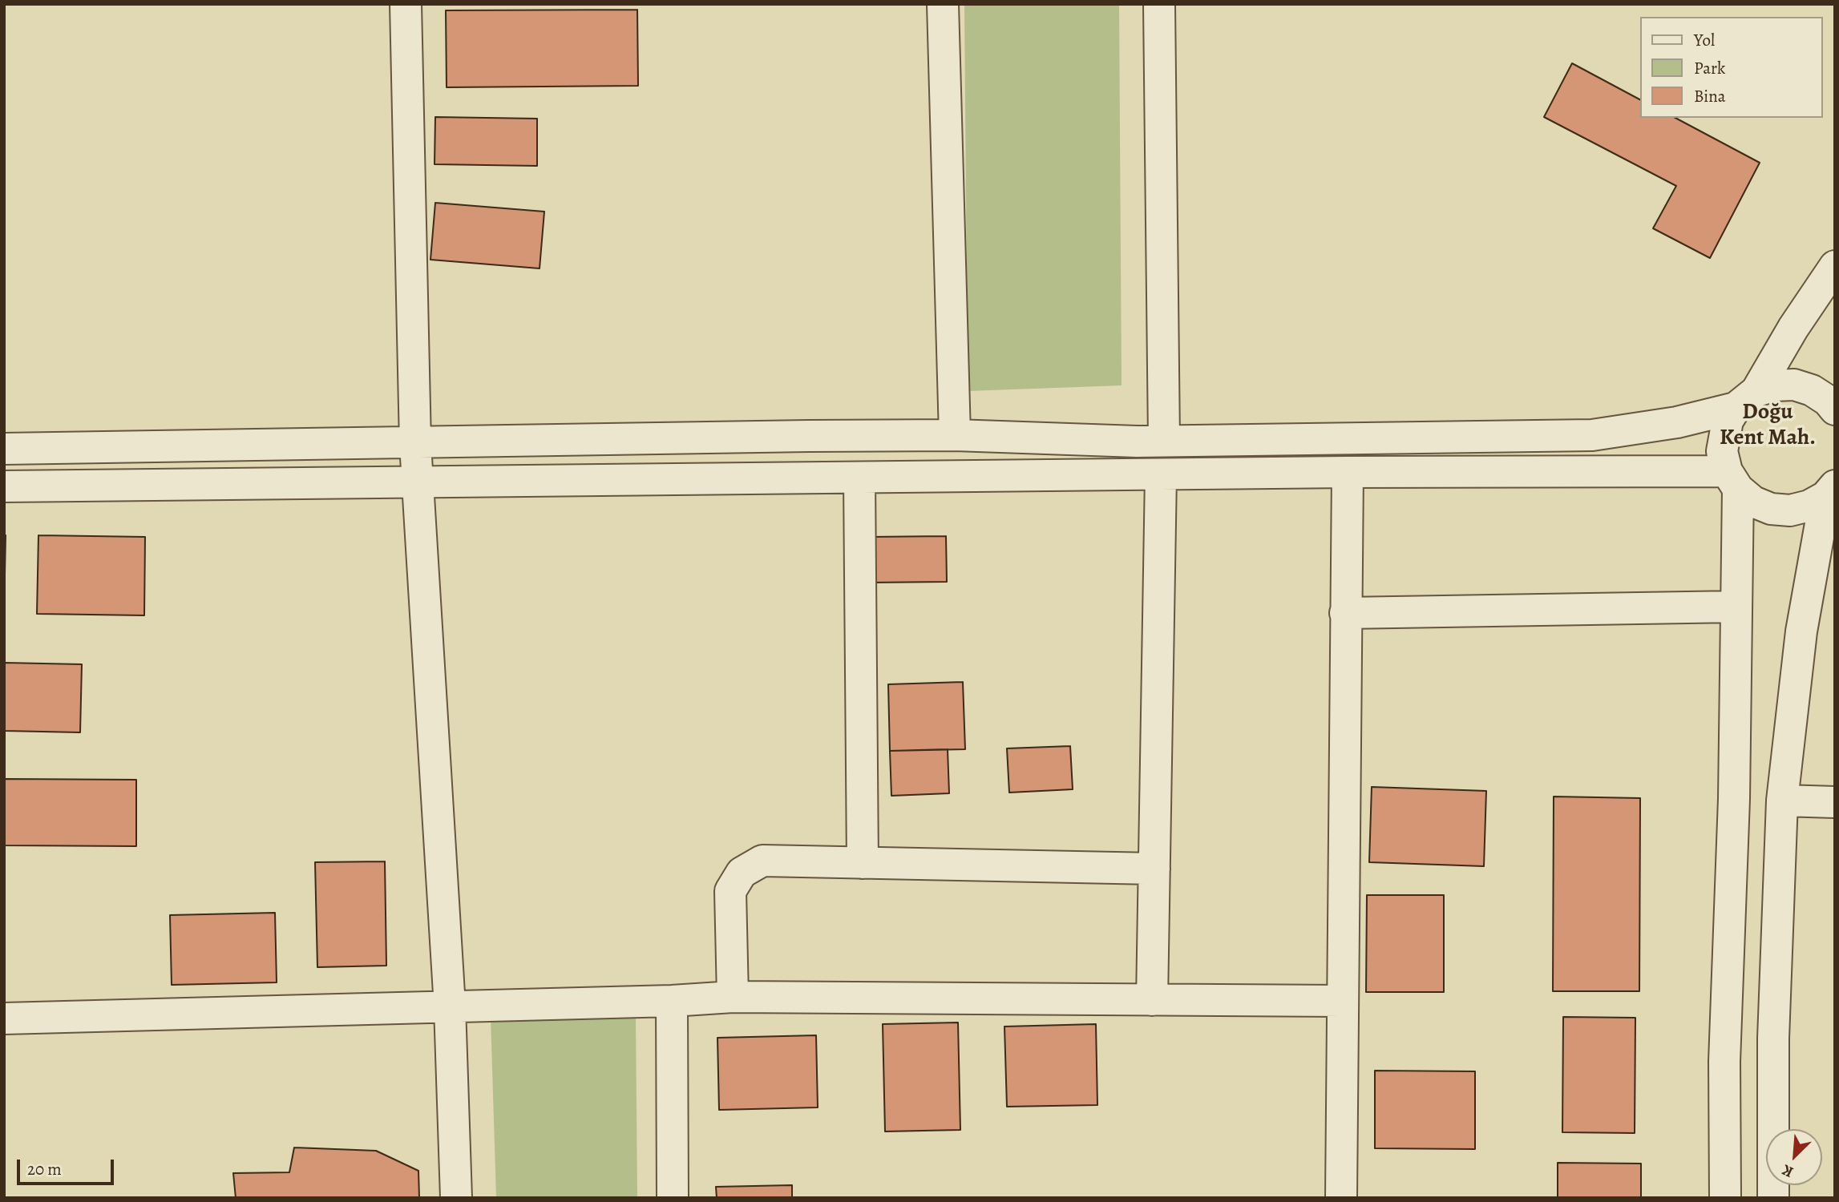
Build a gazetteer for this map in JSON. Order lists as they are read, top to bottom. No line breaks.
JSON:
{"districts":["Doğu Kent Mah."],"legend":["Yol","Park","Bina"],"scale_bar":"20 m","north":"bottom left"}
